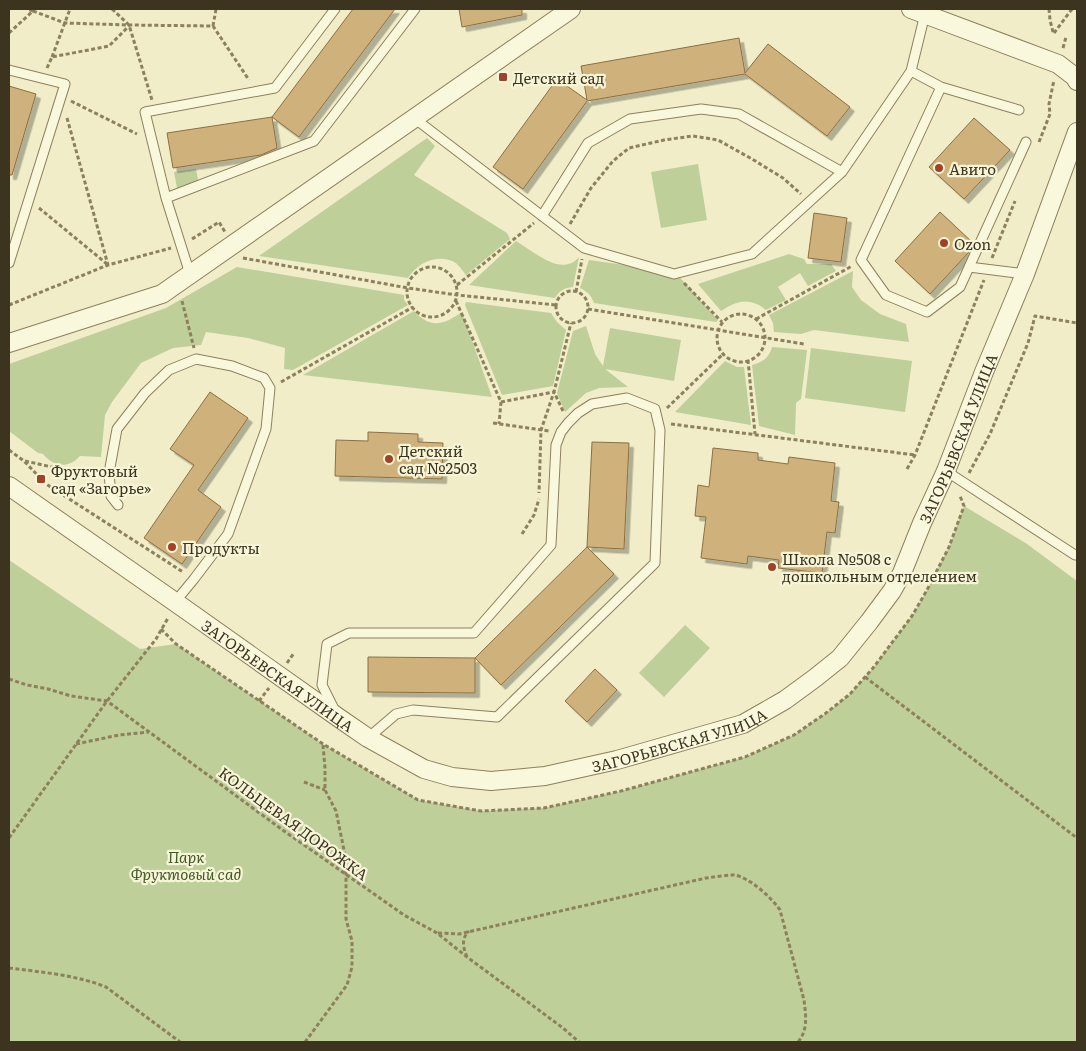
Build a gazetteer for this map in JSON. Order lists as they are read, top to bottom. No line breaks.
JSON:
{"streets":{"street":["ЗАГОРЬЕВСКАЯ УЛИЦА"],"path":["КОЛЬЦЕВАЯ ДОРОЖКА"]},"parks":["Парк Фруктовый сад"],"places":{"transit":["Детский сад","Фруктовый сад «Загорье»"],"other":["Авито","Ozon","Детский сад №2503","Продукты","Школа №508 с дошкольным отделением"]}}
